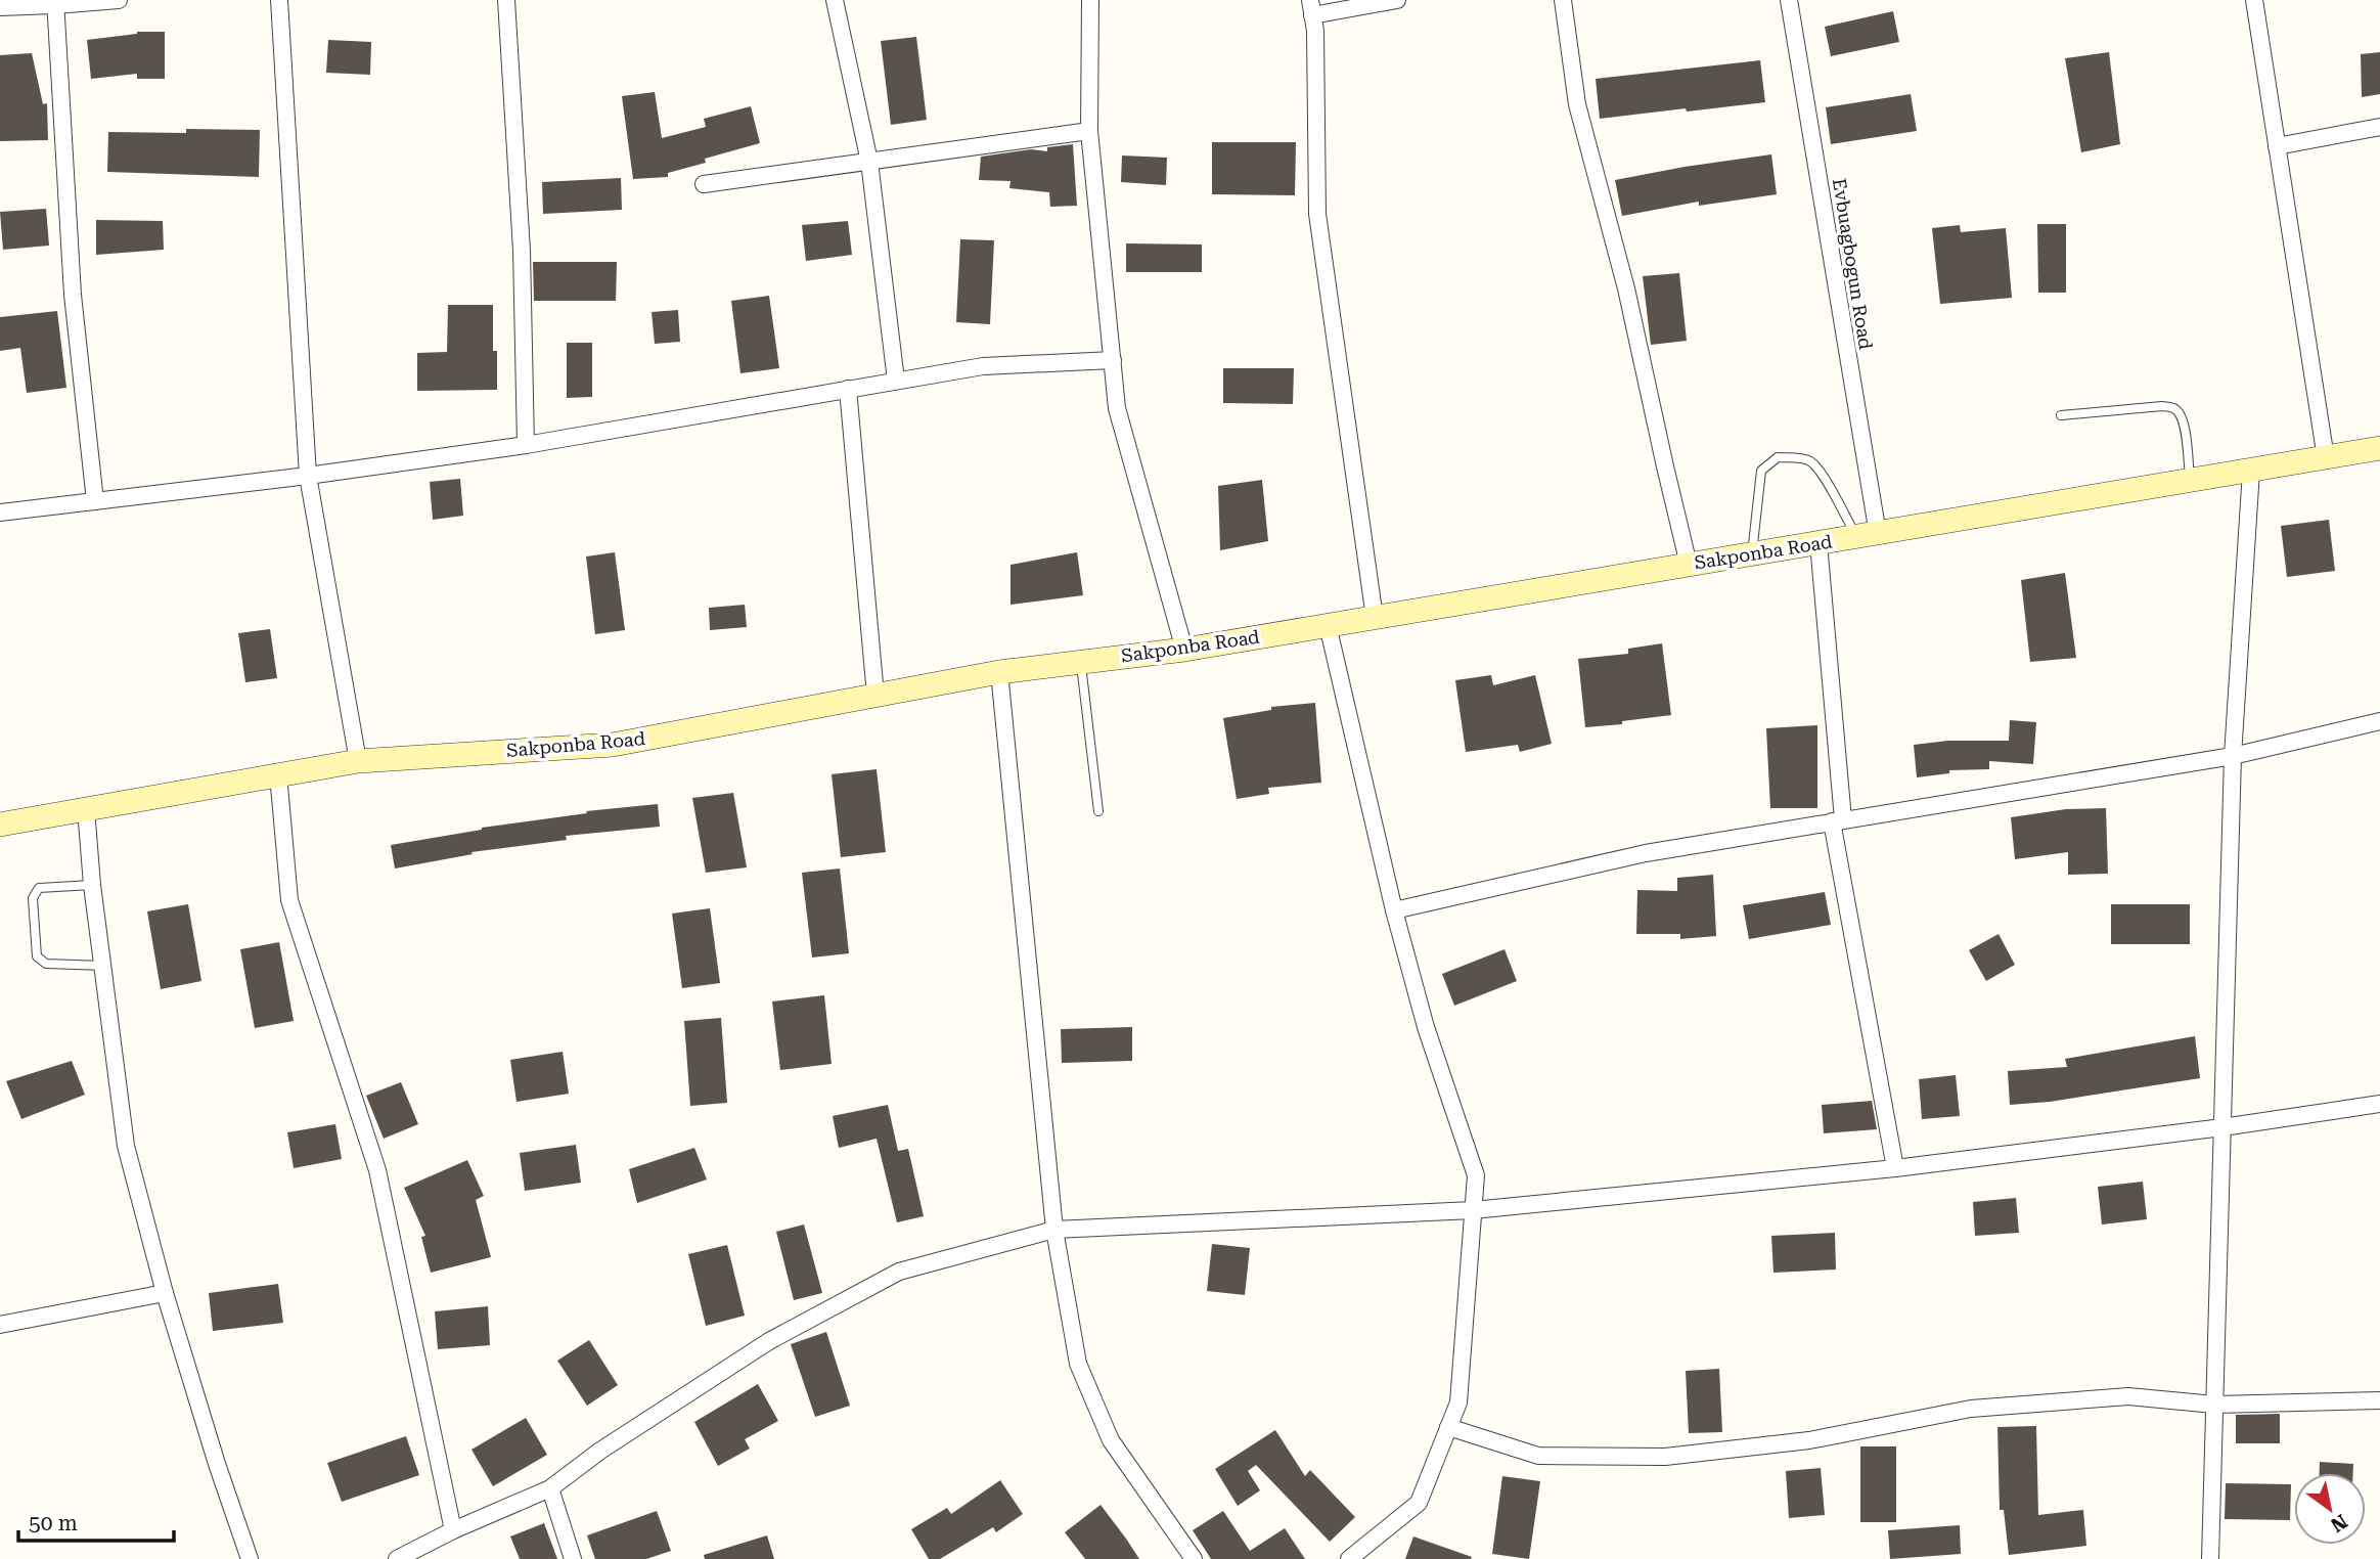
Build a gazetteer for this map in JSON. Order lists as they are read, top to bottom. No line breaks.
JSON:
{"streets":{"main road":["Sakponba Road"],"street":["Evbuagbogun Road"]},"crossings":[["Evbuagbogun Road","Sakponba Road"]],"scale_bar":"50 m","north":"bottom right"}
